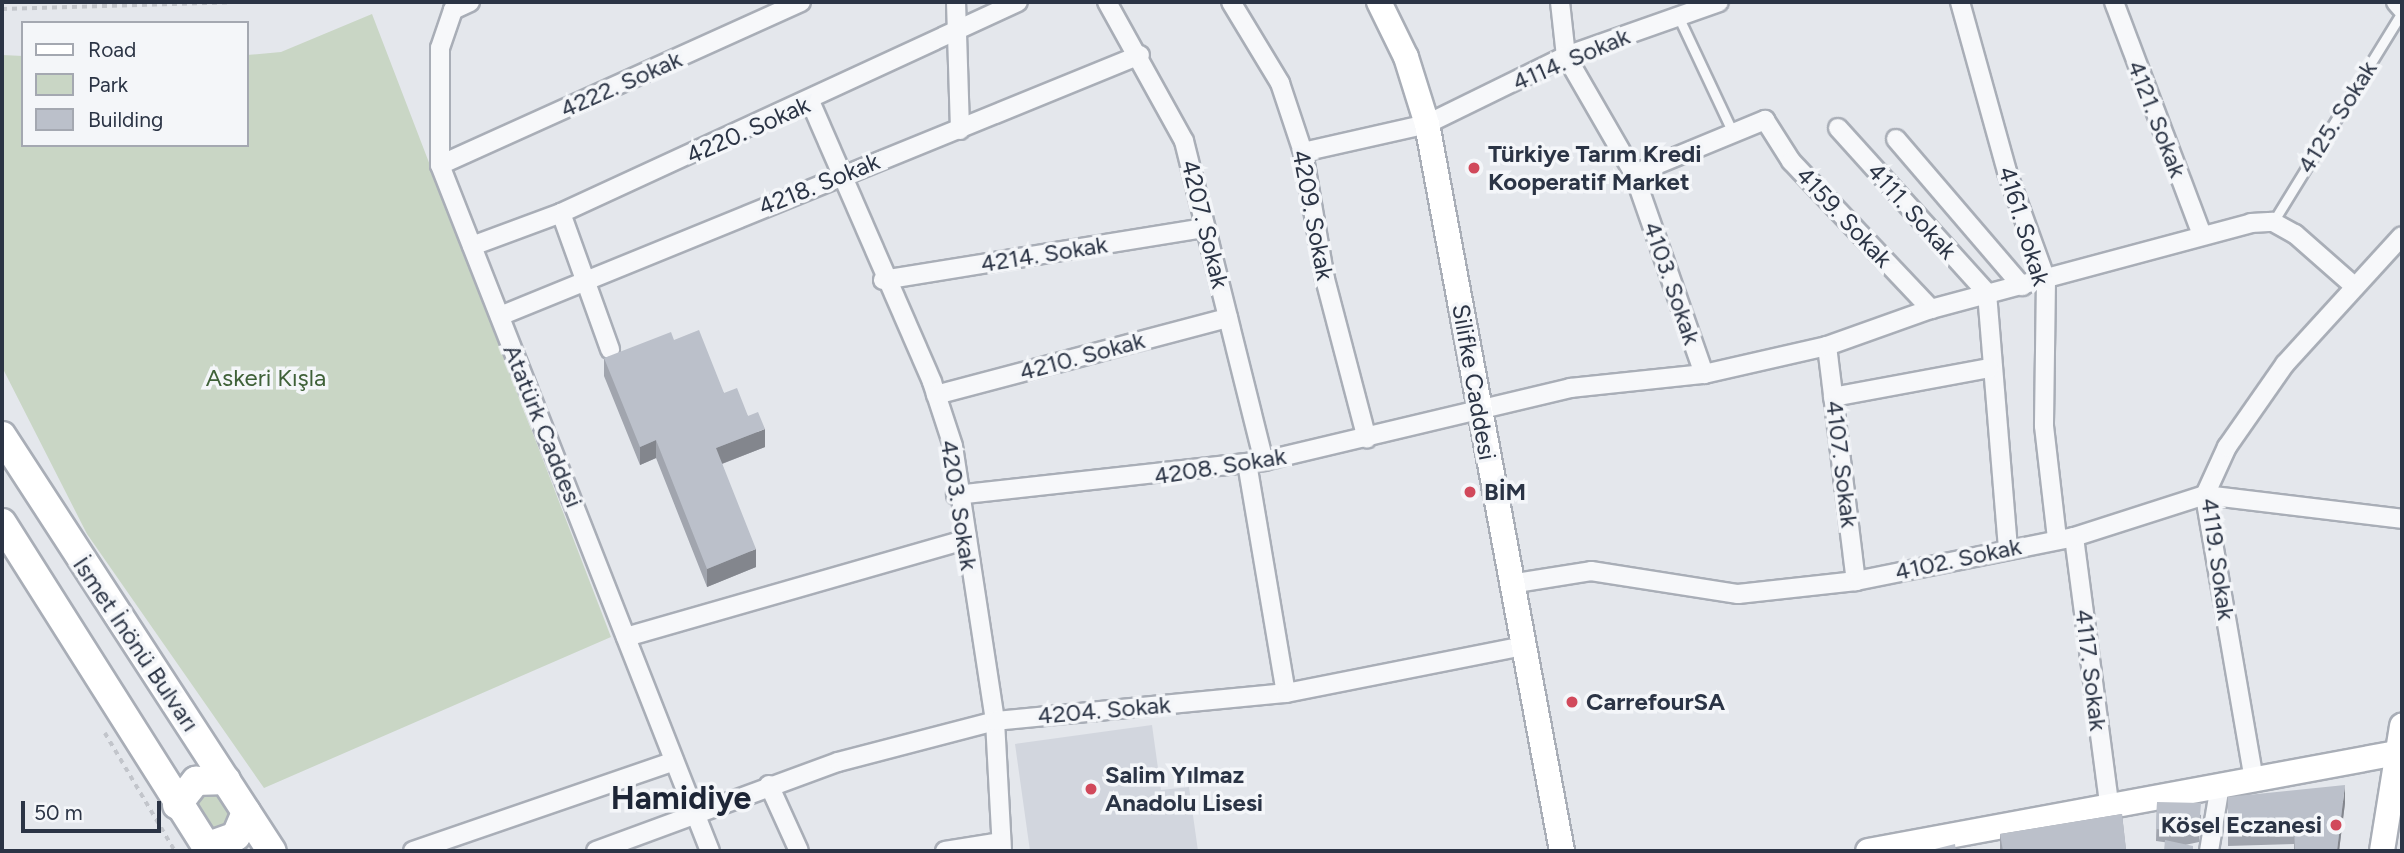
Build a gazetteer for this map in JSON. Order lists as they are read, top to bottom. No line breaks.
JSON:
{"streets":{"main road":["İsmet İnönü Bulvarı"],"street":["4114. Sokak","4222. Sokak","4121. Sokak","4220. Sokak","4218. Sokak","4111. Sokak","4209. Sokak","4159. Sokak","4207. Sokak","4161. Sokak","4214. Sokak","4103. Sokak","4210. Sokak","Silifke Caddesi","Atatürk Caddesi","4107. Sokak","4208. Sokak","4203. Sokak","4102. Sokak","4119. Sokak","4117. Sokak","4204. Sokak"],"lane":["4125. Sokak"]},"crossings":[["4114. Sokak","4209. Sokak"],["4114. Sokak","4103. Sokak"],["4114. Sokak","Silifke Caddesi"],["4222. Sokak","Atatürk Caddesi"],["4125. Sokak","4208. Sokak"],["4121. Sokak","4208. Sokak"],["4220. Sokak","Atatürk Caddesi"],["4220. Sokak","4203. Sokak"],["4218. Sokak","4207. Sokak"],["4218. Sokak","Atatürk Caddesi"],["4218. Sokak","4203. Sokak"],["4111. Sokak","4208. Sokak"],["4209. Sokak","4208. Sokak"],["4159. Sokak","4208. Sokak"],["4207. Sokak","4214. Sokak"],["4207. Sokak","4210. Sokak"],["4207. Sokak","4208. Sokak"],["4207. Sokak","4204. Sokak"],["4161. Sokak","4208. Sokak"],["4161. Sokak","4102. Sokak"],["4161. Sokak","4117. Sokak"],["4214. Sokak","4203. Sokak"],["4103. Sokak","4208. Sokak"],["4210. Sokak","4203. Sokak"],["Silifke Caddesi","4208. Sokak"],["Silifke Caddesi","4102. Sokak"],["Silifke Caddesi","4204. Sokak"],["Atatürk Caddesi","4204. Sokak"],["4107. Sokak","4208. Sokak"],["4107. Sokak","4102. Sokak"],["4208. Sokak","4203. Sokak"],["4203. Sokak","4204. Sokak"],["4102. Sokak","4119. Sokak"],["4102. Sokak","4117. Sokak"]],"districts":["Hamidiye"],"parks":["Askeri Kışla"],"places":["Türkiye Tarım Kredi Kooperatif Market","BİM","CarrefourSA","Salim Yılmaz Anadolu Lisesi","Kösel Eczanesi"],"legend":["Road","Park","Building"],"scale_bar":"50 m"}
